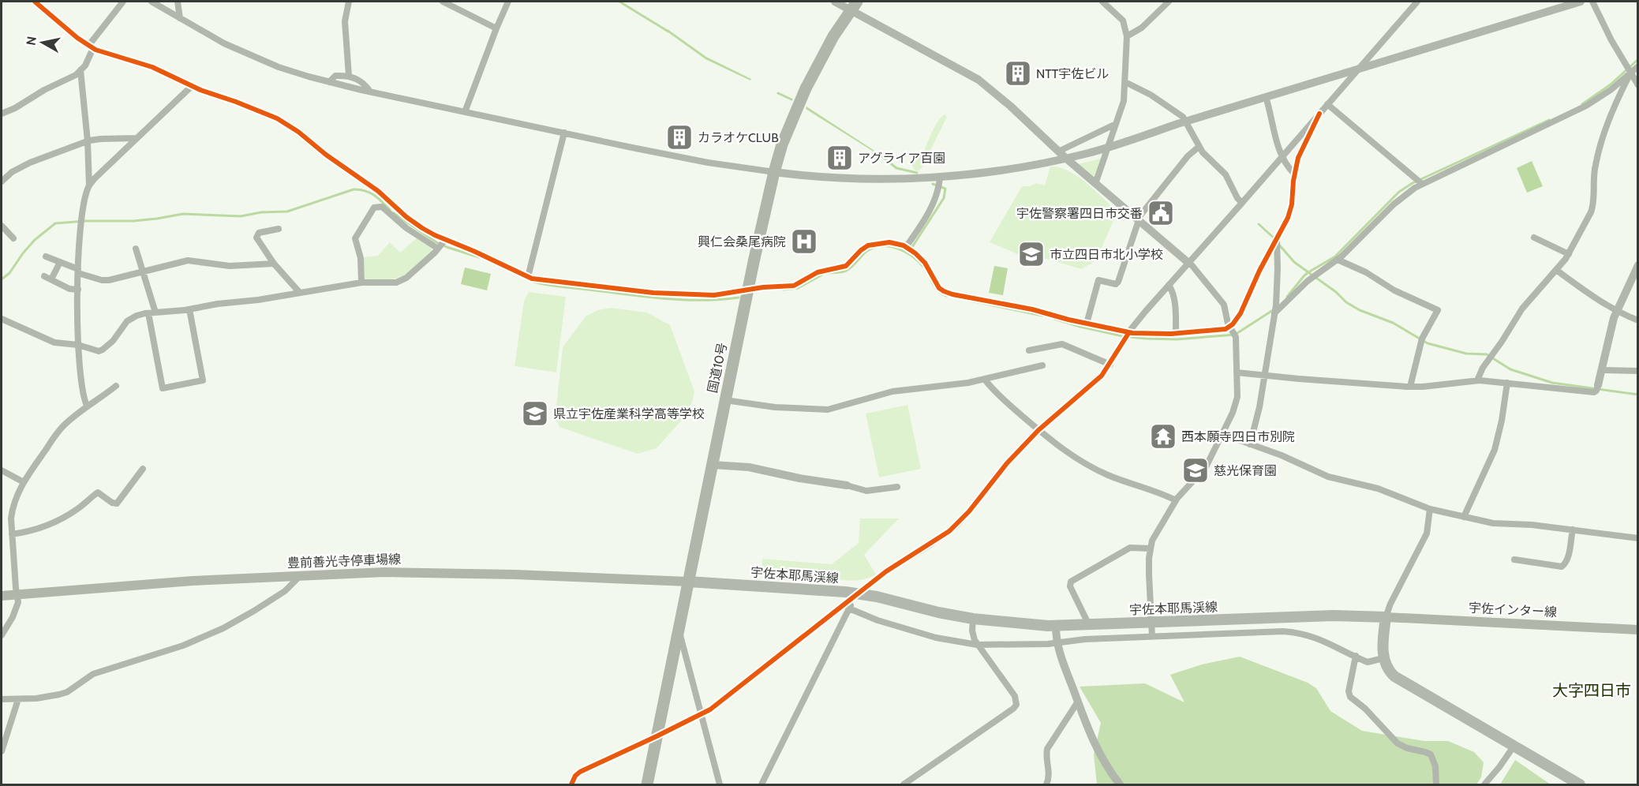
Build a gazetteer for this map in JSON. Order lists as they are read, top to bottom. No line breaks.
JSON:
{"streets":{"highway":["国道10号"],"main road":["豊前善光寺停車場線","宇佐本耶馬渓線","宇佐インター線"]},"crossings":[["国道10号","豊前善光寺停車場線"],["国道10号","宇佐本耶馬渓線"],["豊前善光寺停車場線","宇佐本耶馬渓線"],["宇佐本耶馬渓線","宇佐インター線"]],"districts":["大字四日市"],"places":{"building":["NTT宇佐ビル","カラオケCLUB","アグライア百園"],"public building":["宇佐警察署四日市交番"],"hospital":["興仁会桑尾病院"],"school or university":["市立四日市北小学校","県立宇佐産業科学高等学校","慈光保育園"],"temple":["西本願寺四日市別院"]},"north":"left"}
